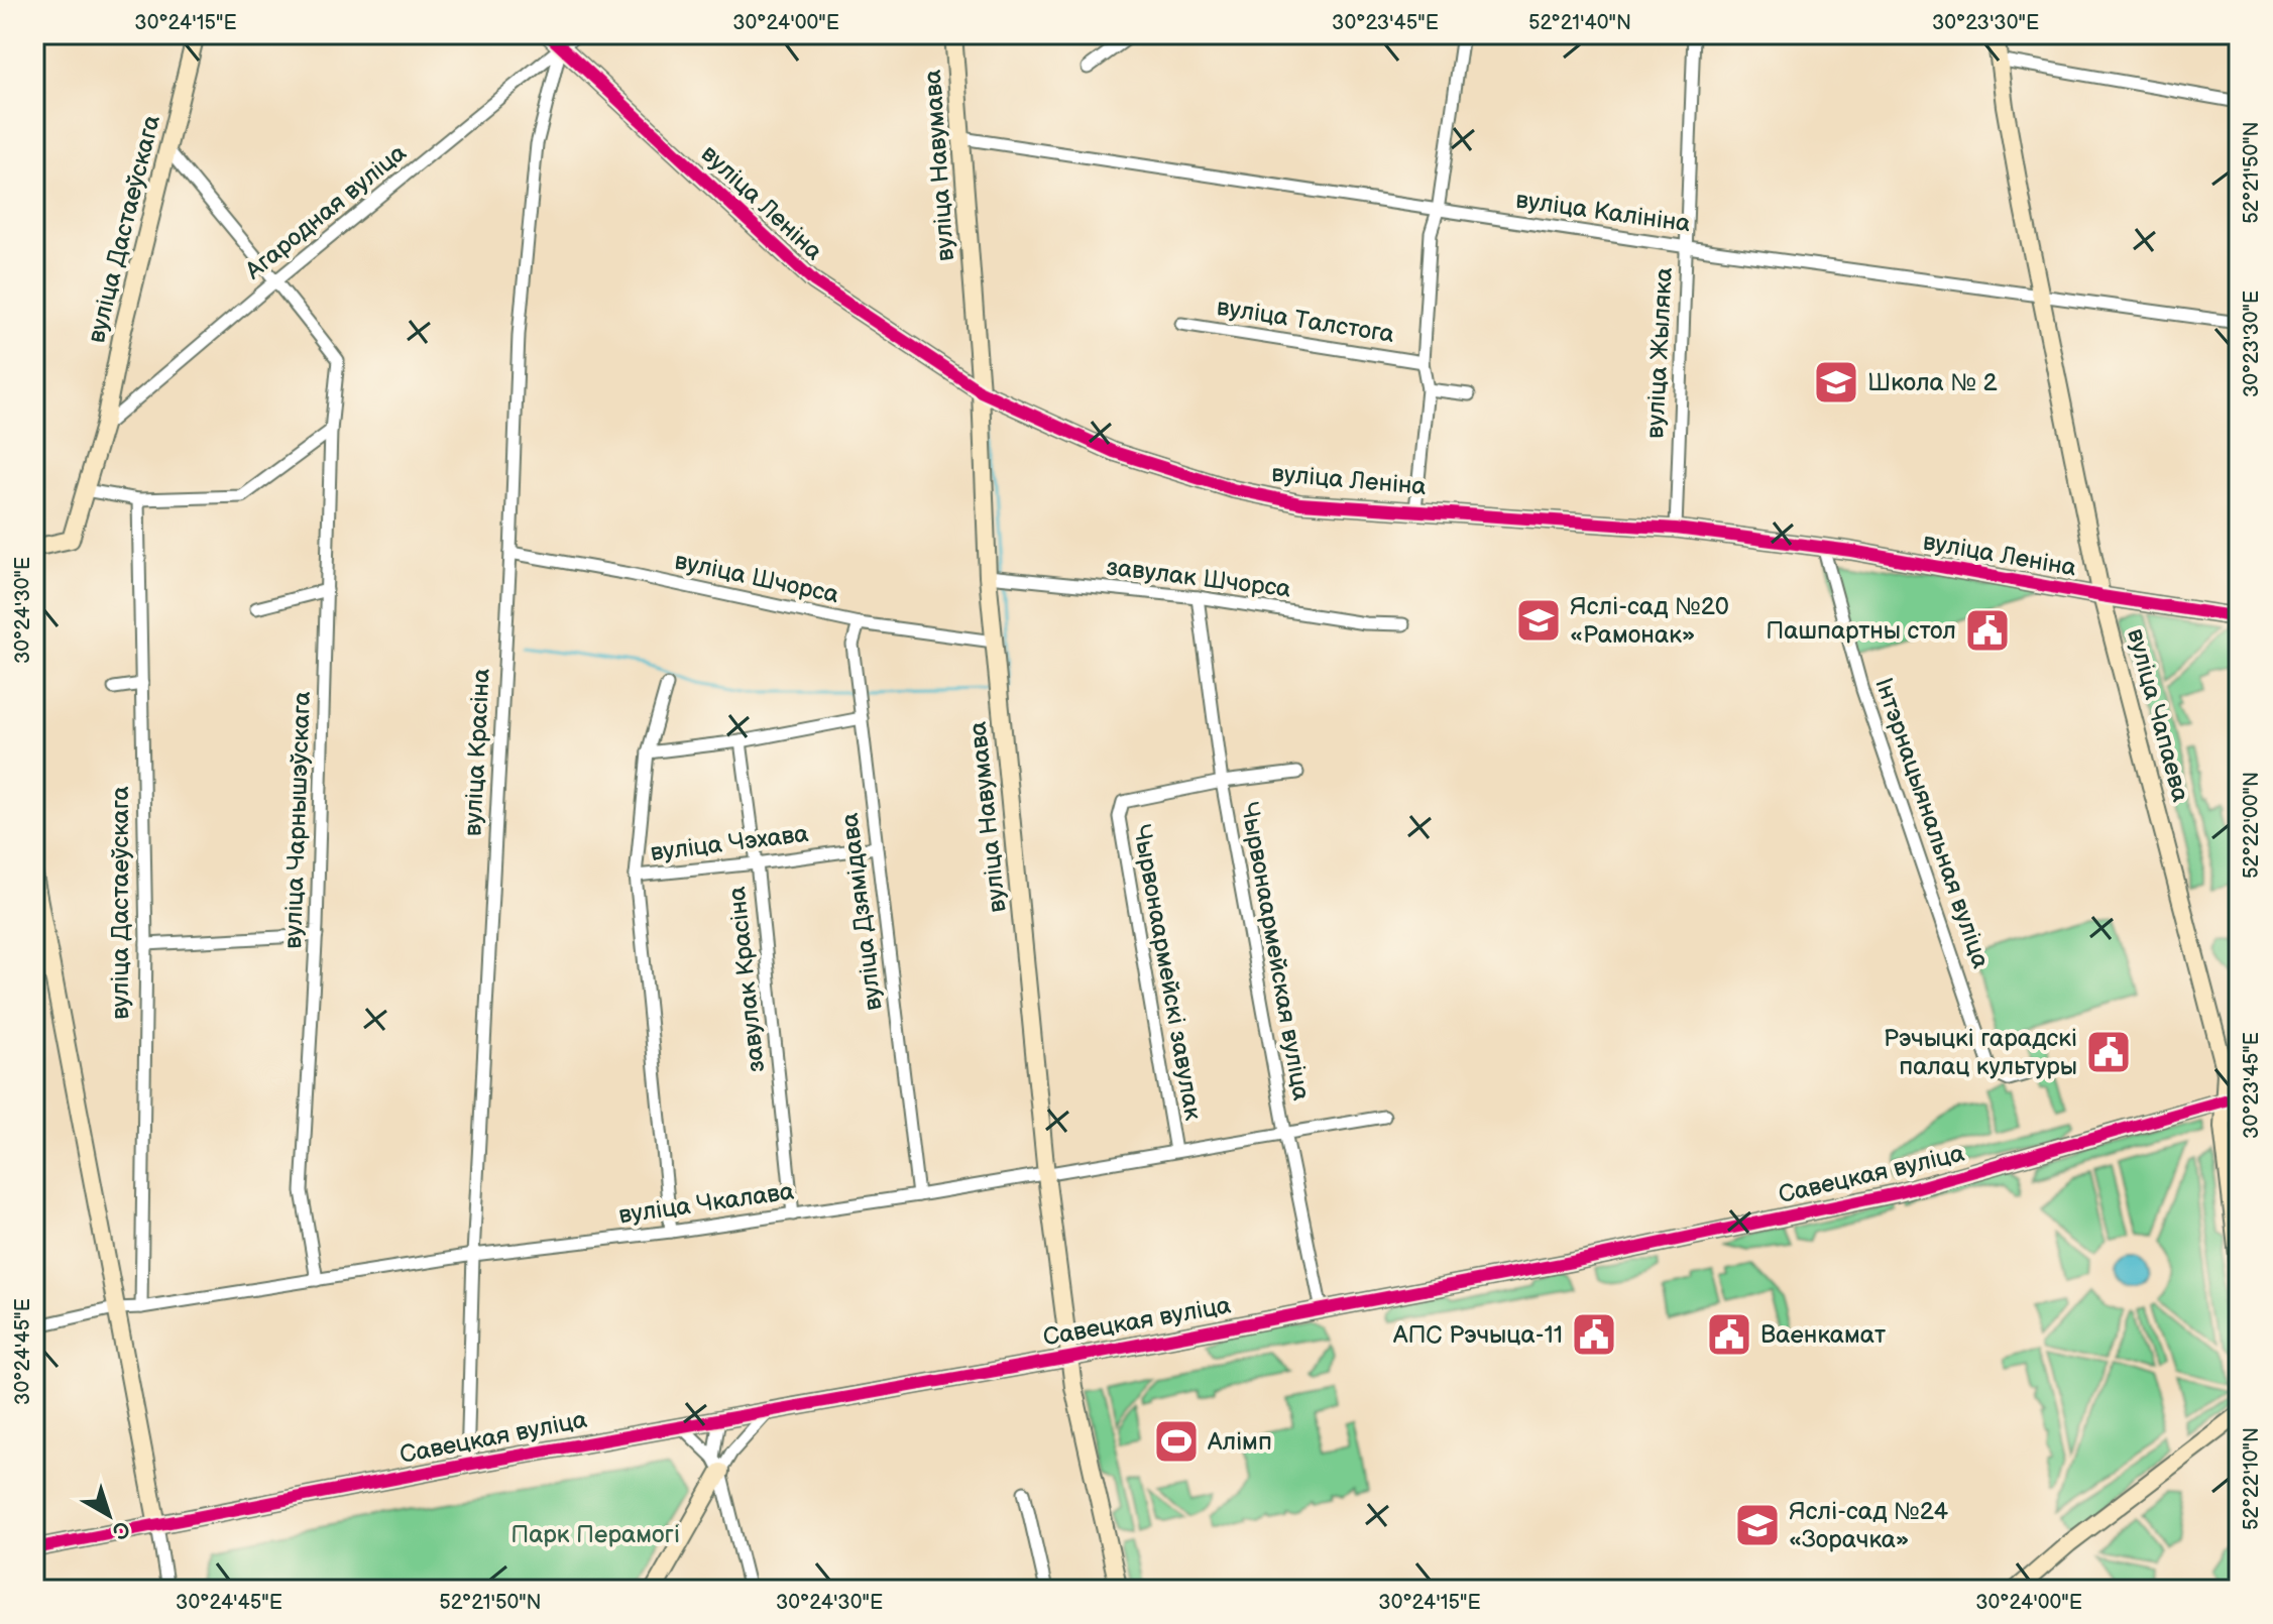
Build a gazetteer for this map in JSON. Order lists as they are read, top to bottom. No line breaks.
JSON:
{"streets":{"street":["вуліца Навумава","вуліца Леніна","Агародная вуліца","вуліца Калініна","вуліца Дастаеўскага","вуліца Талстога","вуліца Жыляка","вуліца Шчорса","завулак Шчорса","вуліца Чапаева","вуліца Красіна","вуліца Чарнышэўскага","Інтэрнацыянальная вуліца","вуліца Чэхава","вуліца Дзямідава","Чырвонаармейская вуліца","Чырвонаармейскі завулак","завулак Красіна","Савецкая вуліца","вуліца Чкалава"]},"crossings":[["вуліца Навумава","вуліца Леніна"],["вуліца Навумава","вуліца Калініна"],["вуліца Навумава","вуліца Шчорса"],["вуліца Навумава","завулак Шчорса"],["вуліца Навумава","Савецкая вуліца"],["вуліца Навумава","вуліца Чкалава"],["вуліца Леніна","Агародная вуліца"],["вуліца Леніна","вуліца Жыляка"],["вуліца Леніна","вуліца Чапаева"],["вуліца Леніна","вуліца Красіна"],["вуліца Леніна","Інтэрнацыянальная вуліца"],["Агародная вуліца","вуліца Дастаеўскага"],["Агародная вуліца","вуліца Красіна"],["Агародная вуліца","вуліца Чарнышэўскага"],["вуліца Калініна","вуліца Жыляка"],["вуліца Калініна","вуліца Чапаева"],["вуліца Дастаеўскага","вуліца Чкалава"],["вуліца Шчорса","вуліца Красіна"],["вуліца Шчорса","вуліца Дзямідава"],["завулак Шчорса","Чырвонаармейская вуліца"],["вуліца Чапаева","Савецкая вуліца"],["вуліца Красіна","Савецкая вуліца"],["вуліца Красіна","вуліца Чкалава"],["вуліца Чарнышэўскага","вуліца Чкалава"],["вуліца Чэхава","вуліца Дзямідава"],["вуліца Чэхава","завулак Красіна"],["вуліца Дзямідава","вуліца Чкалава"],["Чырвонаармейская вуліца","Чырвонаармейскі завулак"],["Чырвонаармейская вуліца","Савецкая вуліца"],["Чырвонаармейская вуліца","вуліца Чкалава"],["Чырвонаармейскі завулак","вуліца Чкалава"],["завулак Красіна","вуліца Чкалава"]],"parks":["Парк Перамогі"],"places":{"school or university":["Школа № 2","Яслі-сад №20 «Рамонак»","Яслі-сад №24 «Зорачка»"],"public building":["Пашпартны стол","Рэчыцкі гарадскі палац культуры","АПС Рэчыца-11","Ваенкамат"],"sports":["Алімп"]},"north":"bottom right","coordinates":["30°24'15\"E","30°24'00\"E","30°23'45\"E","52°21'40\"N","30°23'30\"E","52°21'50\"N","30°24'30\"E","52°22'00\"N","30°24'45\"E","52°22'10\"N"]}
